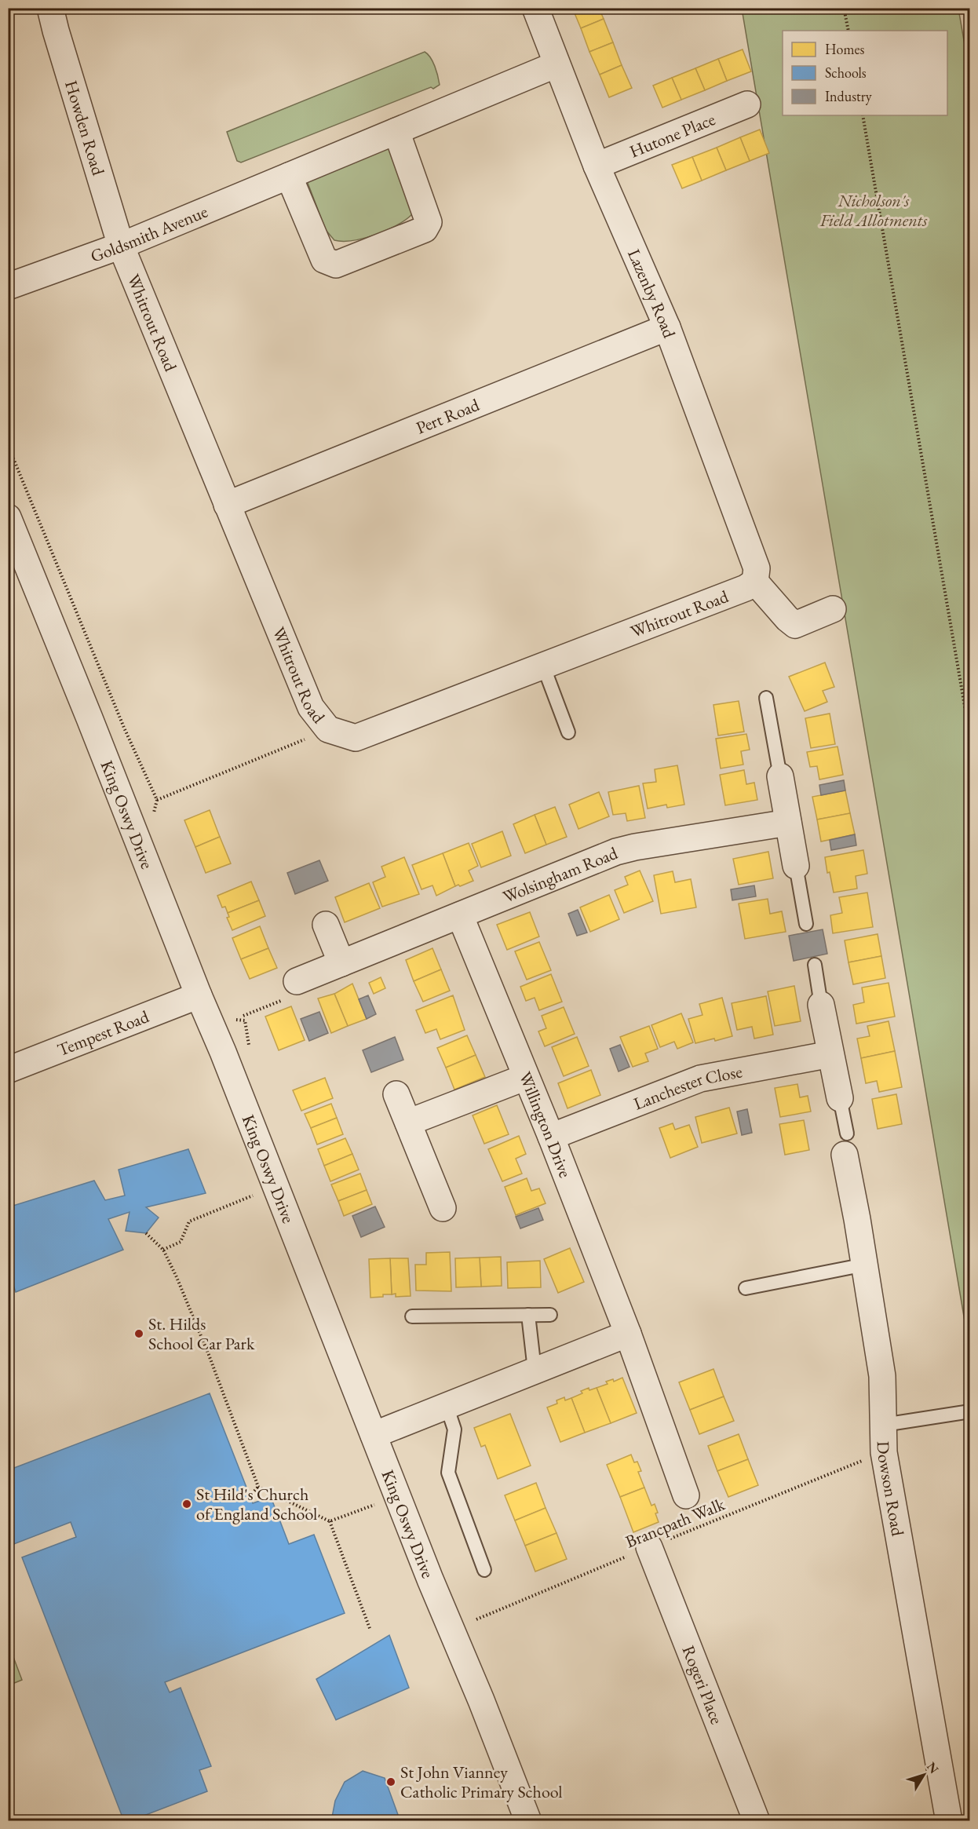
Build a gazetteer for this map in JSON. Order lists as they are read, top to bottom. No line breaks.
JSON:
{"streets":{"street":["Howden Road","Hutone Place","Goldsmith Avenue","Lazenby Road","Whitrout Road","Pert Road","King Oswy Drive","Wolsingham Road","Tempest Road","Lanchester Close","Willington Drive","Dowson Road","Rogeri Place"],"path":["Brancpath Walk"]},"crossings":[["Howden Road","Goldsmith Avenue"],["Howden Road","Whitrout Road"],["Hutone Place","Lazenby Road"],["Goldsmith Avenue","Lazenby Road"],["Goldsmith Avenue","Whitrout Road"],["Lazenby Road","Whitrout Road"],["Lazenby Road","Pert Road"],["Whitrout Road","Pert Road"],["King Oswy Drive","Tempest Road"],["Wolsingham Road","Willington Drive"],["Lanchester Close","Willington Drive"],["Dowson Road","Brancpath Walk"],["Brancpath Walk","Rogeri Place"]],"parks":["Nicholson's Field Allotments"],"places":["St. Hilds School Car Park","St Hild's Church of England School","St John Vianney Catholic Primary School"],"legend":["Homes","Schools","Industry"],"north":"top right"}
